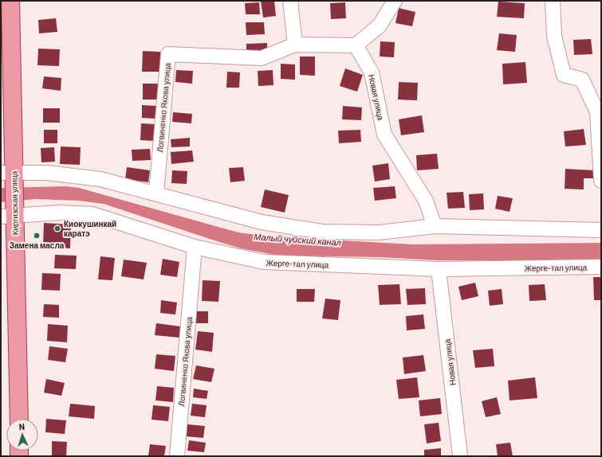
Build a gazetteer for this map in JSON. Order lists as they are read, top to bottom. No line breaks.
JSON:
{"streets":{"main road":["Киргизская улица"],"street":["Новая улица","Логвиненко Якова улица","Жерге-тал улица"]},"crossings":[["Новая улица","Жерге-тал улица"],["Логвиненко Якова улица","Жерге-тал улица"],["Киргизская улица","Жерге-тал улица"]],"water":["Малый чуйский канал"],"places":["Киокушинкай каратэ","Замена масла"],"north":"top"}
